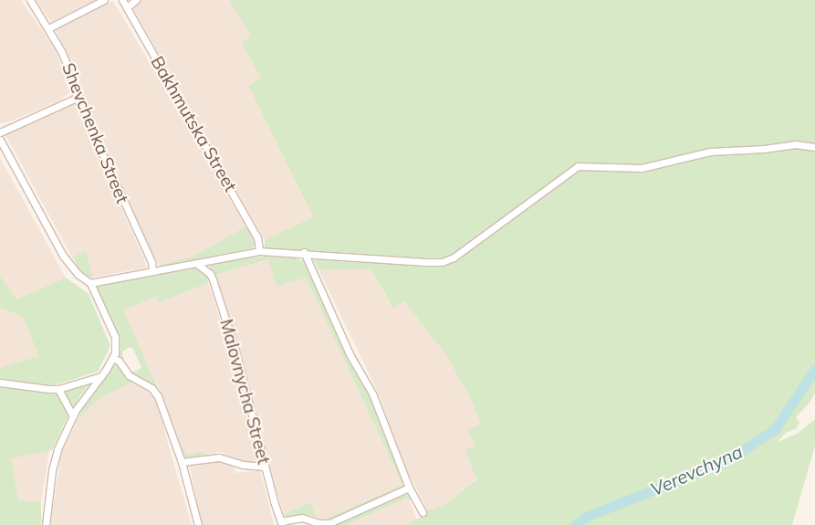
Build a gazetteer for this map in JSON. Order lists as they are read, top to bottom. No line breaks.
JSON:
{"streets":{"street":["Bakhmutska Street","Shevchenka Street","Malovnycha Street"]},"water":["Verevchyna"]}
